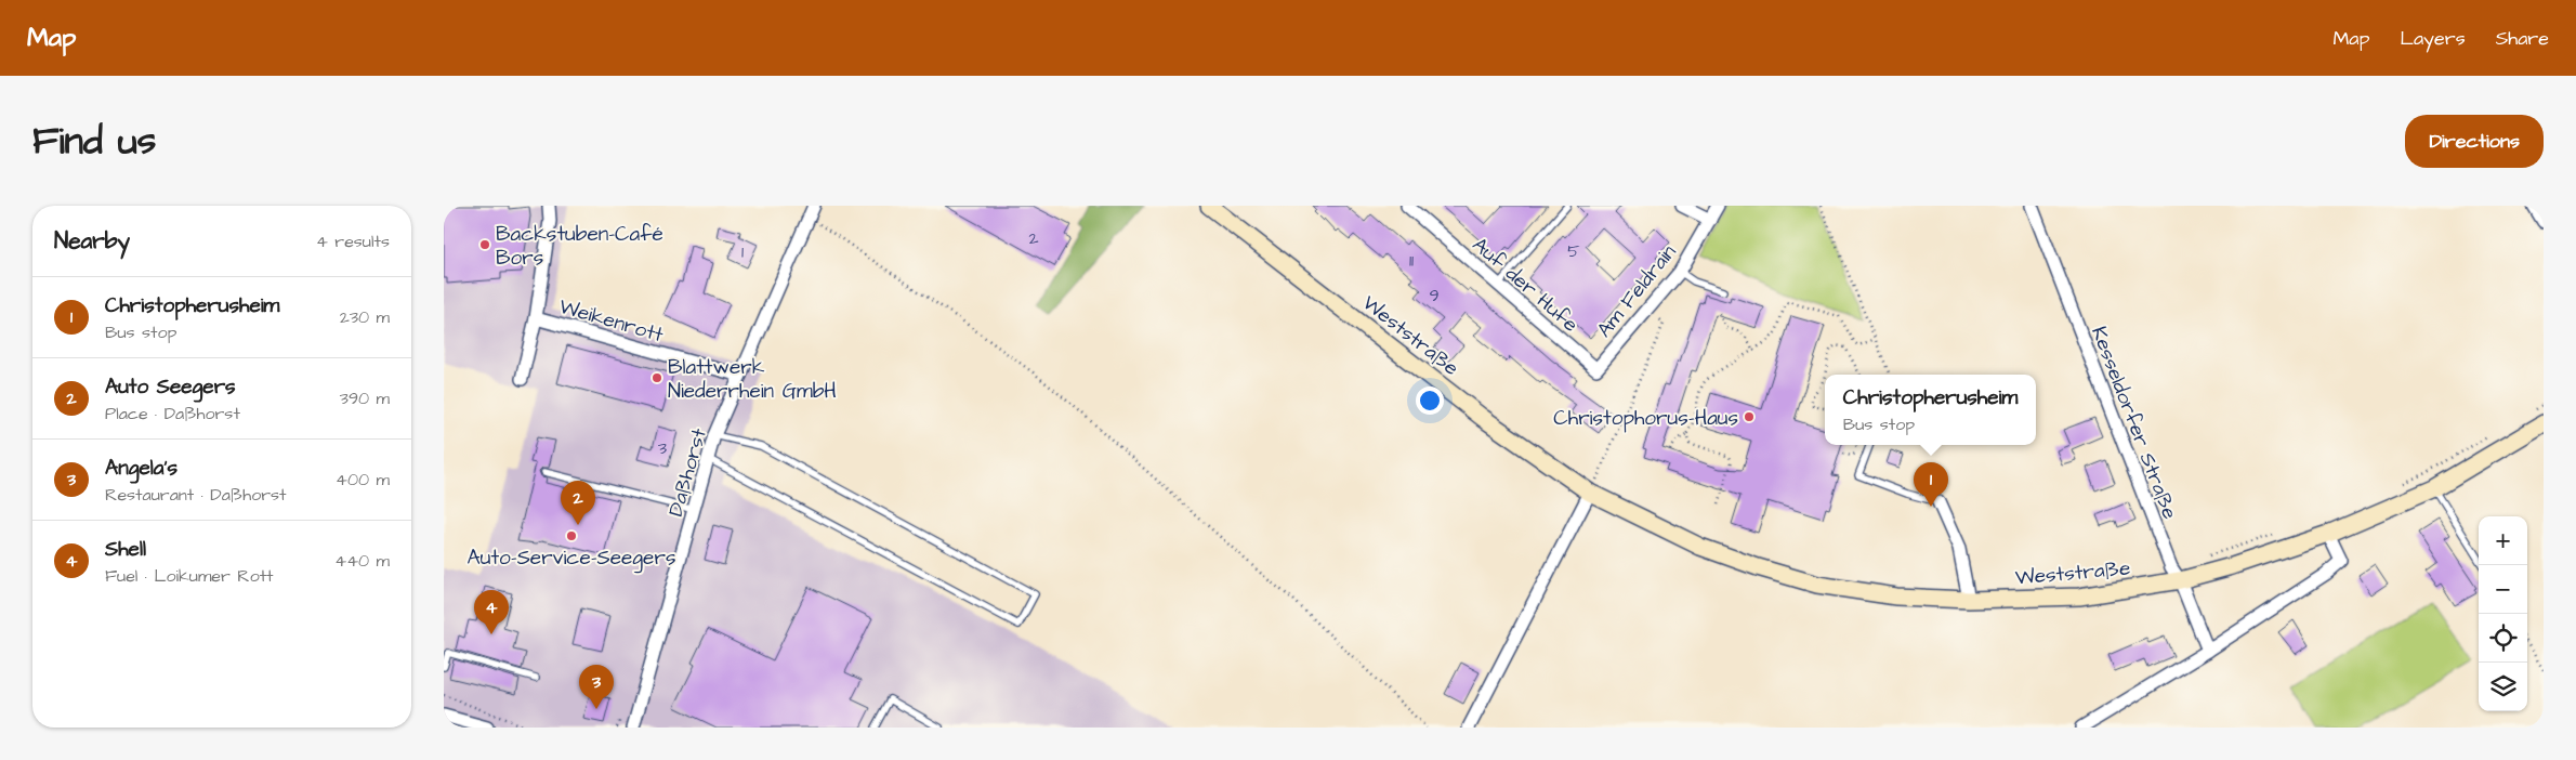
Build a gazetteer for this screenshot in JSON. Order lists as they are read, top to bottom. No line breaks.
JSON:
{"streets":{"main road":["Weststraße"],"street":["Auf der Hufe","Am Feldrain","Weikenrott","Kesseldorfer Straße","Daßhorst"]},"crossings":[["Auf der Hufe","Am Feldrain"],["Weikenrott","Daßhorst"],["Weststraße","Kesseldorfer Straße"]],"places":["Backstuben-Café Bors","Blattwerk Niederrhein GmbH","Christophorus-Haus","Auto-Service-Seegers"],"house_numbers":["2","5","1","11","9","3"],"page":{"header":"Map","nav":["Map","Layers","Share"],"title":"Find us","buttons":"Directions","heading":["Nearby","4 results"],"list":[{"mark":"1","name":"Christopherusheim","note":"Bus stop","value":"230 m"},{"mark":"2","name":"Auto Seegers","note":"Place · Daßhorst","value":"390 m"},{"mark":"3","name":"Angela's","note":"Restaurant · Daßhorst","value":"400 m"},{"mark":"4","name":"Shell","note":"Fuel · Loikumer Rott","value":"440 m"}],"popup":["Christopherusheim","Bus stop"],"pins":["1","2","4","3"],"map_buttons":["+","−"]}}
